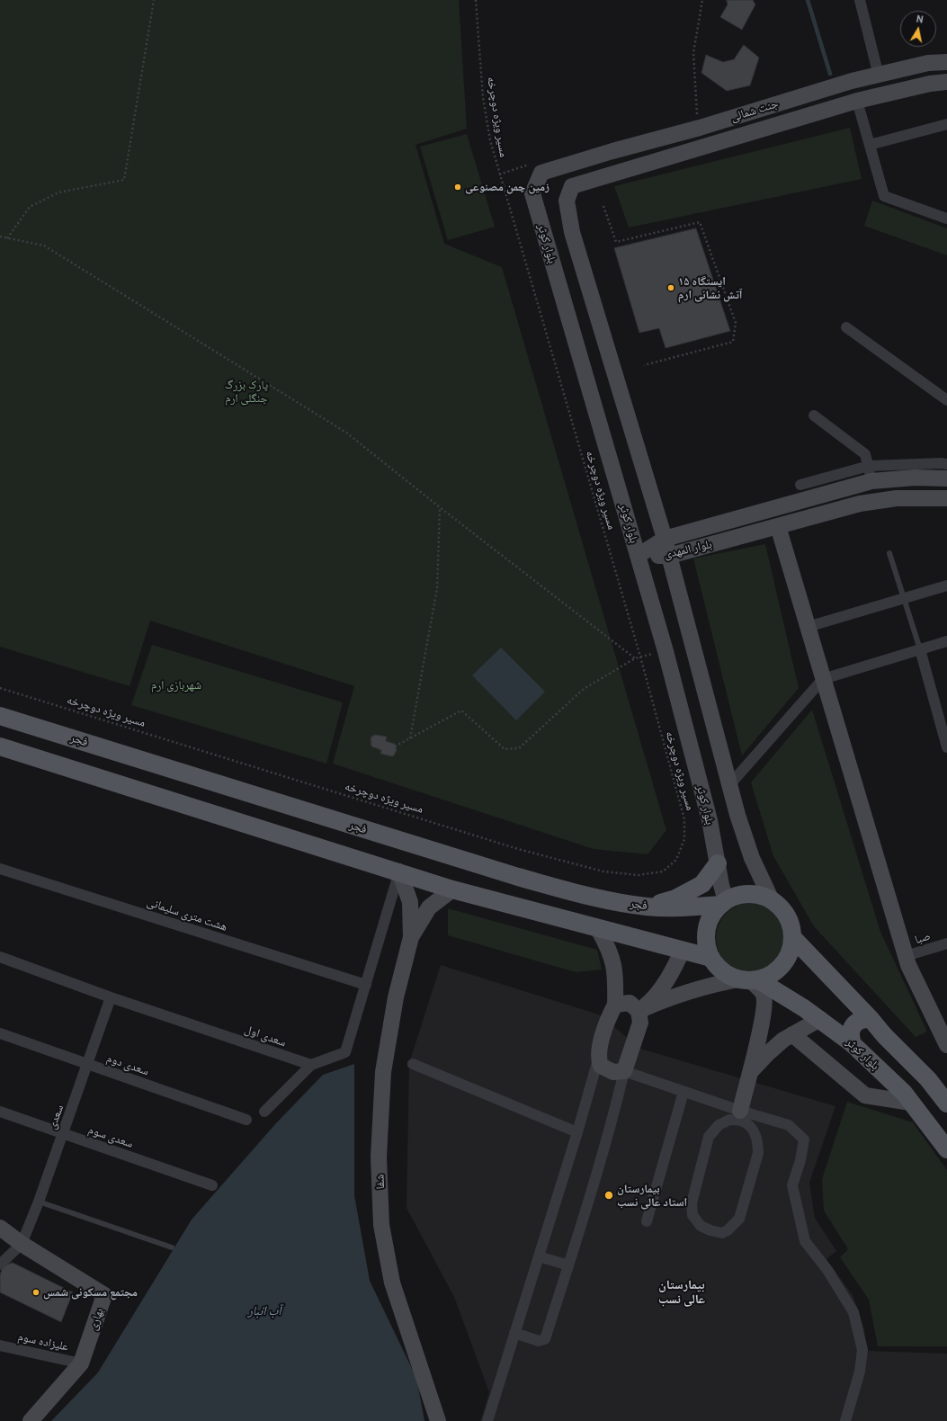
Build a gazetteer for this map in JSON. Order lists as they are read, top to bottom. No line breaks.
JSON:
{"streets":{"main road":["جنت شمالی","بلوار کوثر","بلوار المهدی","فجر","شفا","بهاری"],"street":["هشت متری سلیمانی","صبا","سعدی اول","سعدی دوم","سعدی","سعدی سوم","علیزاده سوم"],"path":["مسیر ویژه دوچرخه"]},"crossings":[["جنت شمالی","بلوار کوثر"],["بلوار کوثر","بلوار المهدی"],["بلوار کوثر","فجر"],["سعدی اول","سعدی"],["سعدی دوم","سعدی"],["سعدی","سعدی سوم"],["سعدی","بهاری"],["بهاری","علیزاده سوم"]],"districts":["بیمارستان عالی نسب"],"water":["آب انبار"],"parks":["پارک بزرگ جنگلی ارم","شهربازی ارم"],"places":["زمین چمن مصنوعی","ایستگاه ۱۵ آتش نشانی ارم","بیمارستان استاد عالی نسب","مجتمع مسکونی شمس"],"north":"top"}
